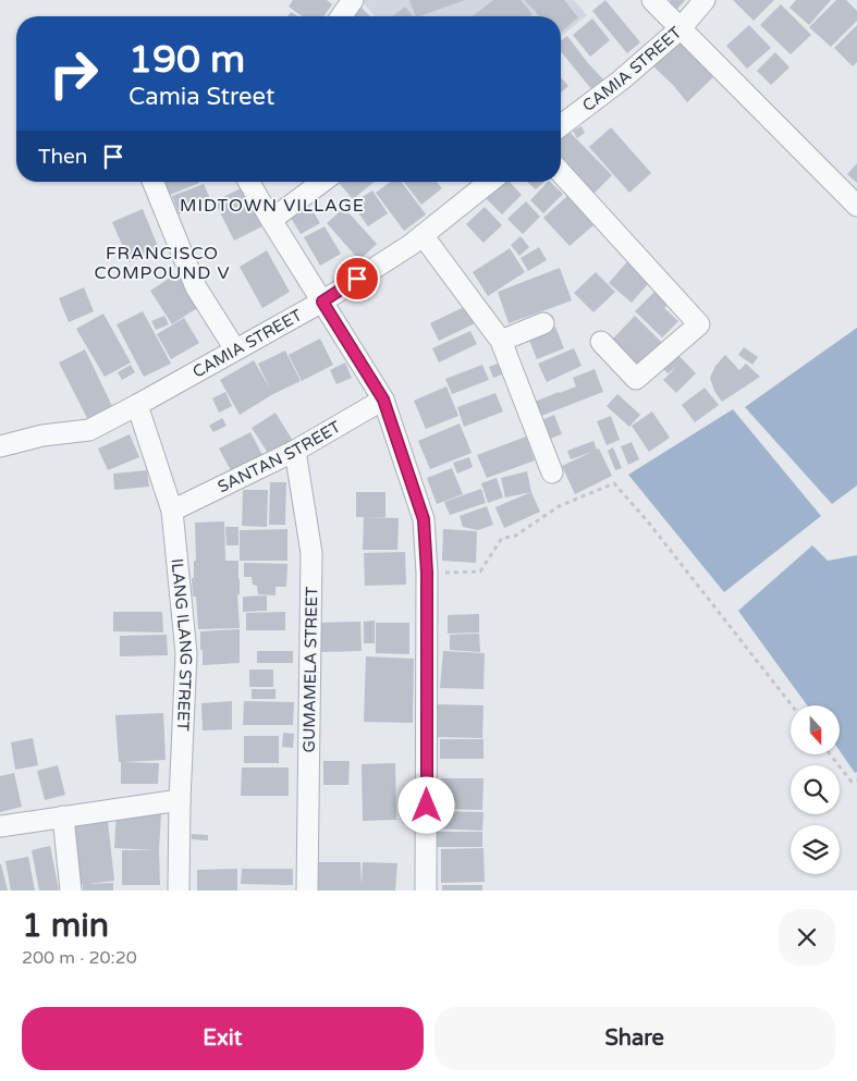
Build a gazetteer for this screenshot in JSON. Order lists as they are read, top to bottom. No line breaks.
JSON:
{"streets":{"street":["CAMIA STREET","SANTAN STREET","ILANG ILANG STREET","GUMAMELA STREET"]},"crossings":[["CAMIA STREET","ILANG ILANG STREET"],["SANTAN STREET","ILANG ILANG STREET"],["SANTAN STREET","GUMAMELA STREET"]],"districts":["MIDTOWN VILLAGE","FRANCISCO COMPOUND V"],"north":"bottom","page":{"turn":["190 m","Camia Street"],"then":"Then","heading":["1 min","200 m · 20:20"],"buttons":["Exit","Share"]}}
